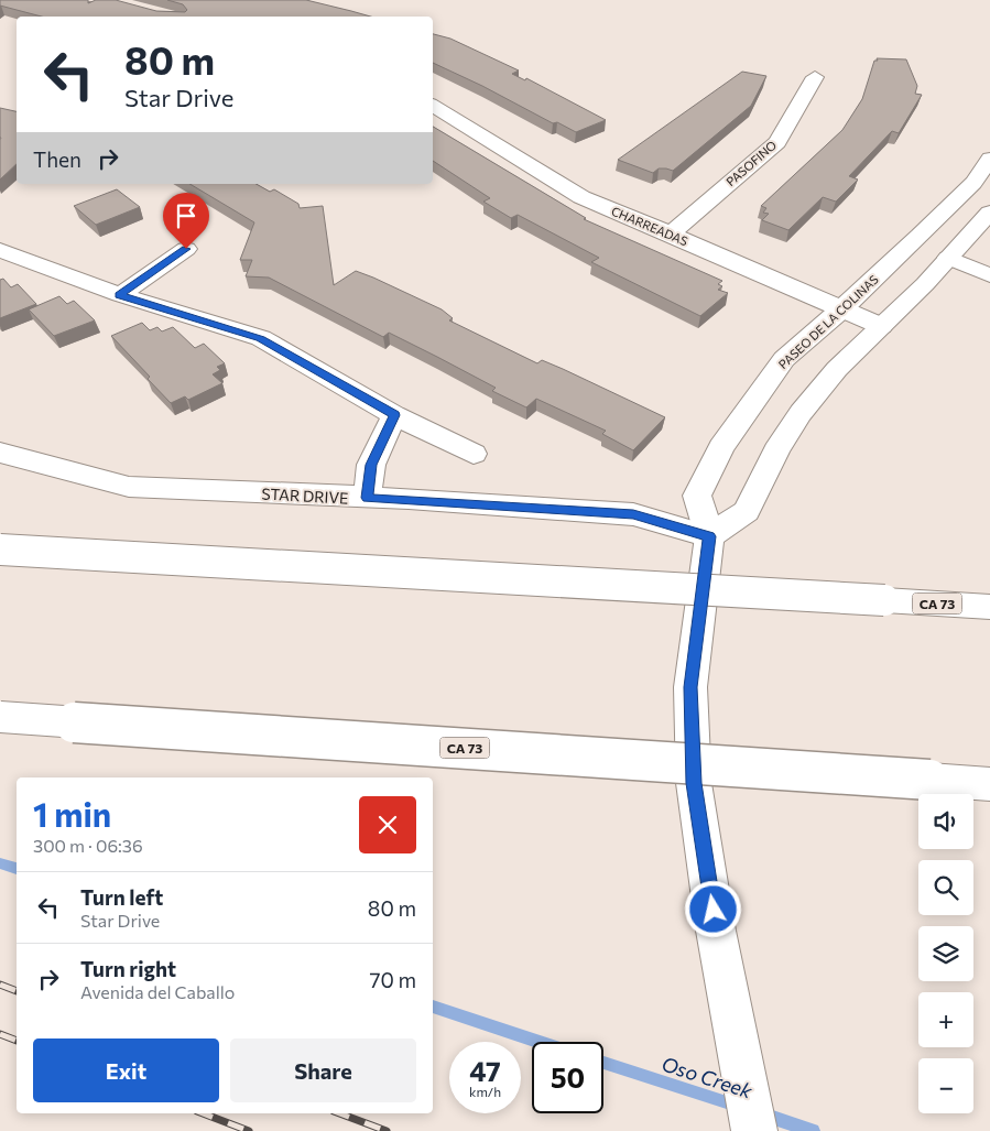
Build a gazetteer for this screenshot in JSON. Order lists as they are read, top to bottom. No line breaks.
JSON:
{"streets":{"main road":["PASOFINO","CHARREADAS","PASEO DE LA COLINAS","STAR DRIVE","CA 73"]},"crossings":[["PASOFINO","CHARREADAS"],["CHARREADAS","PASEO DE LA COLINAS"],["PASEO DE LA COLINAS","STAR DRIVE"]],"water":["Oso Creek"],"page":{"turn":["80 m","Star Drive"],"then":"Then","heading":["1 min","300 m · 06:36"],"map_buttons":["+","−"],"list":[{"name":"Turn left","note":"Star Drive","value":"80 m"},{"name":"Turn right","note":"Avenida del Caballo","value":"70 m"}],"buttons":["Exit","Share"],"speed":"47 km/h","limit":"50"}}
